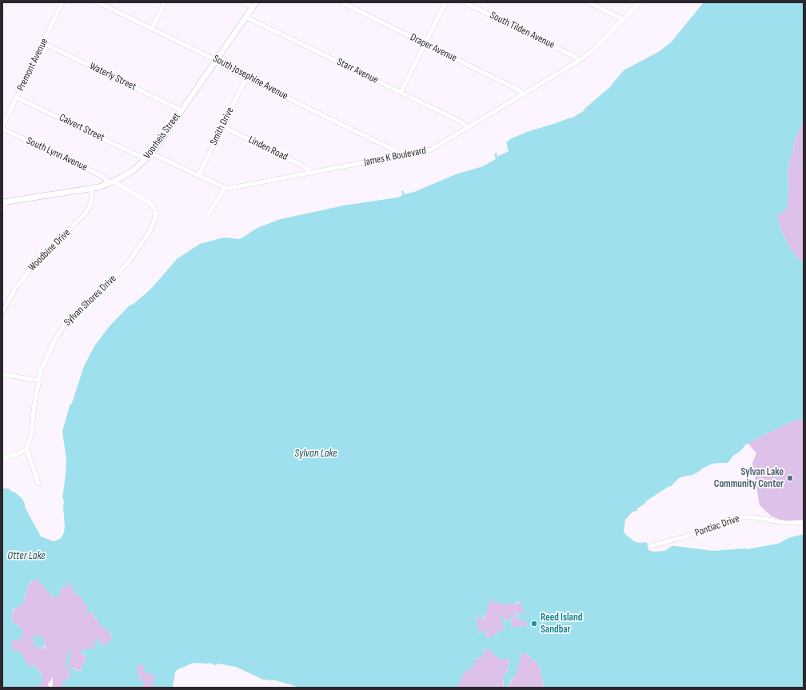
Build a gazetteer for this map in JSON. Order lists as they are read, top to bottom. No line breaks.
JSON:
{"streets":{"street":["South Tilden Avenue","Draper Avenue","Premont Avenue","Starr Avenue","Waterly Street","South Josephine Avenue","Smith Drive","Calvert Street","Voorheis Street","Linden Road","South Lynn Avenue","James K Boulevard","Woodbine Drive","Sylvan Shores Drive","Pontiac Drive"]},"crossings":[["South Tilden Avenue","James K Boulevard"],["Draper Avenue","James K Boulevard"],["Premont Avenue","Waterly Street"],["Premont Avenue","Calvert Street"],["Premont Avenue","South Lynn Avenue"],["Starr Avenue","Voorheis Street"],["Starr Avenue","James K Boulevard"],["Waterly Street","Voorheis Street"],["South Josephine Avenue","Smith Drive"],["South Josephine Avenue","Voorheis Street"],["South Josephine Avenue","James K Boulevard"],["Smith Drive","Linden Road"],["Calvert Street","Voorheis Street"],["Voorheis Street","South Lynn Avenue"],["Voorheis Street","Woodbine Drive"],["Voorheis Street","Sylvan Shores Drive"],["Linden Road","James K Boulevard"],["South Lynn Avenue","Sylvan Shores Drive"]],"water":["Sylvan Lake","Otter Lake"],"places":["Sylvan Lake Community Center","Reed Island Sandbar"]}
